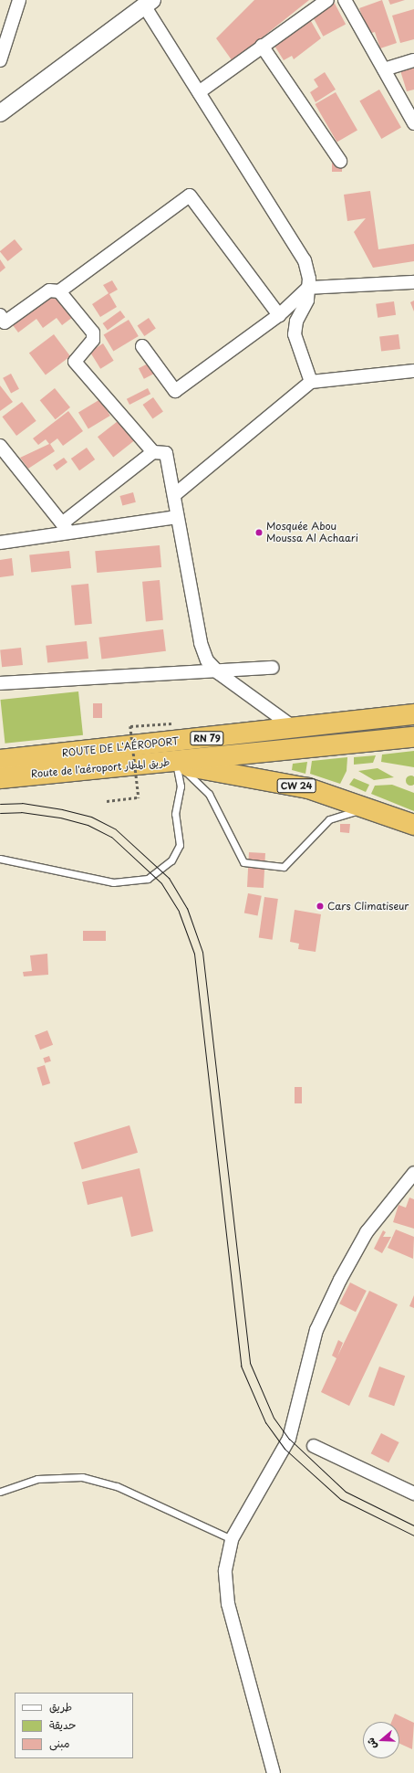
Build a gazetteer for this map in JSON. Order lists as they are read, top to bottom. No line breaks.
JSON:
{"streets":{"highway":["RN 79","ROUTE DE L'AÉROPORT","Route de l'aéroport طريق المطار","CW 24"]},"crossings":[["RN 79","Route de l'aéroport طريق المطار"]],"places":["Mosquée Abou Moussa Al Achaari","Cars Climatiseur"],"legend":["طريق","حديقة","مبنى"],"north":"left"}
